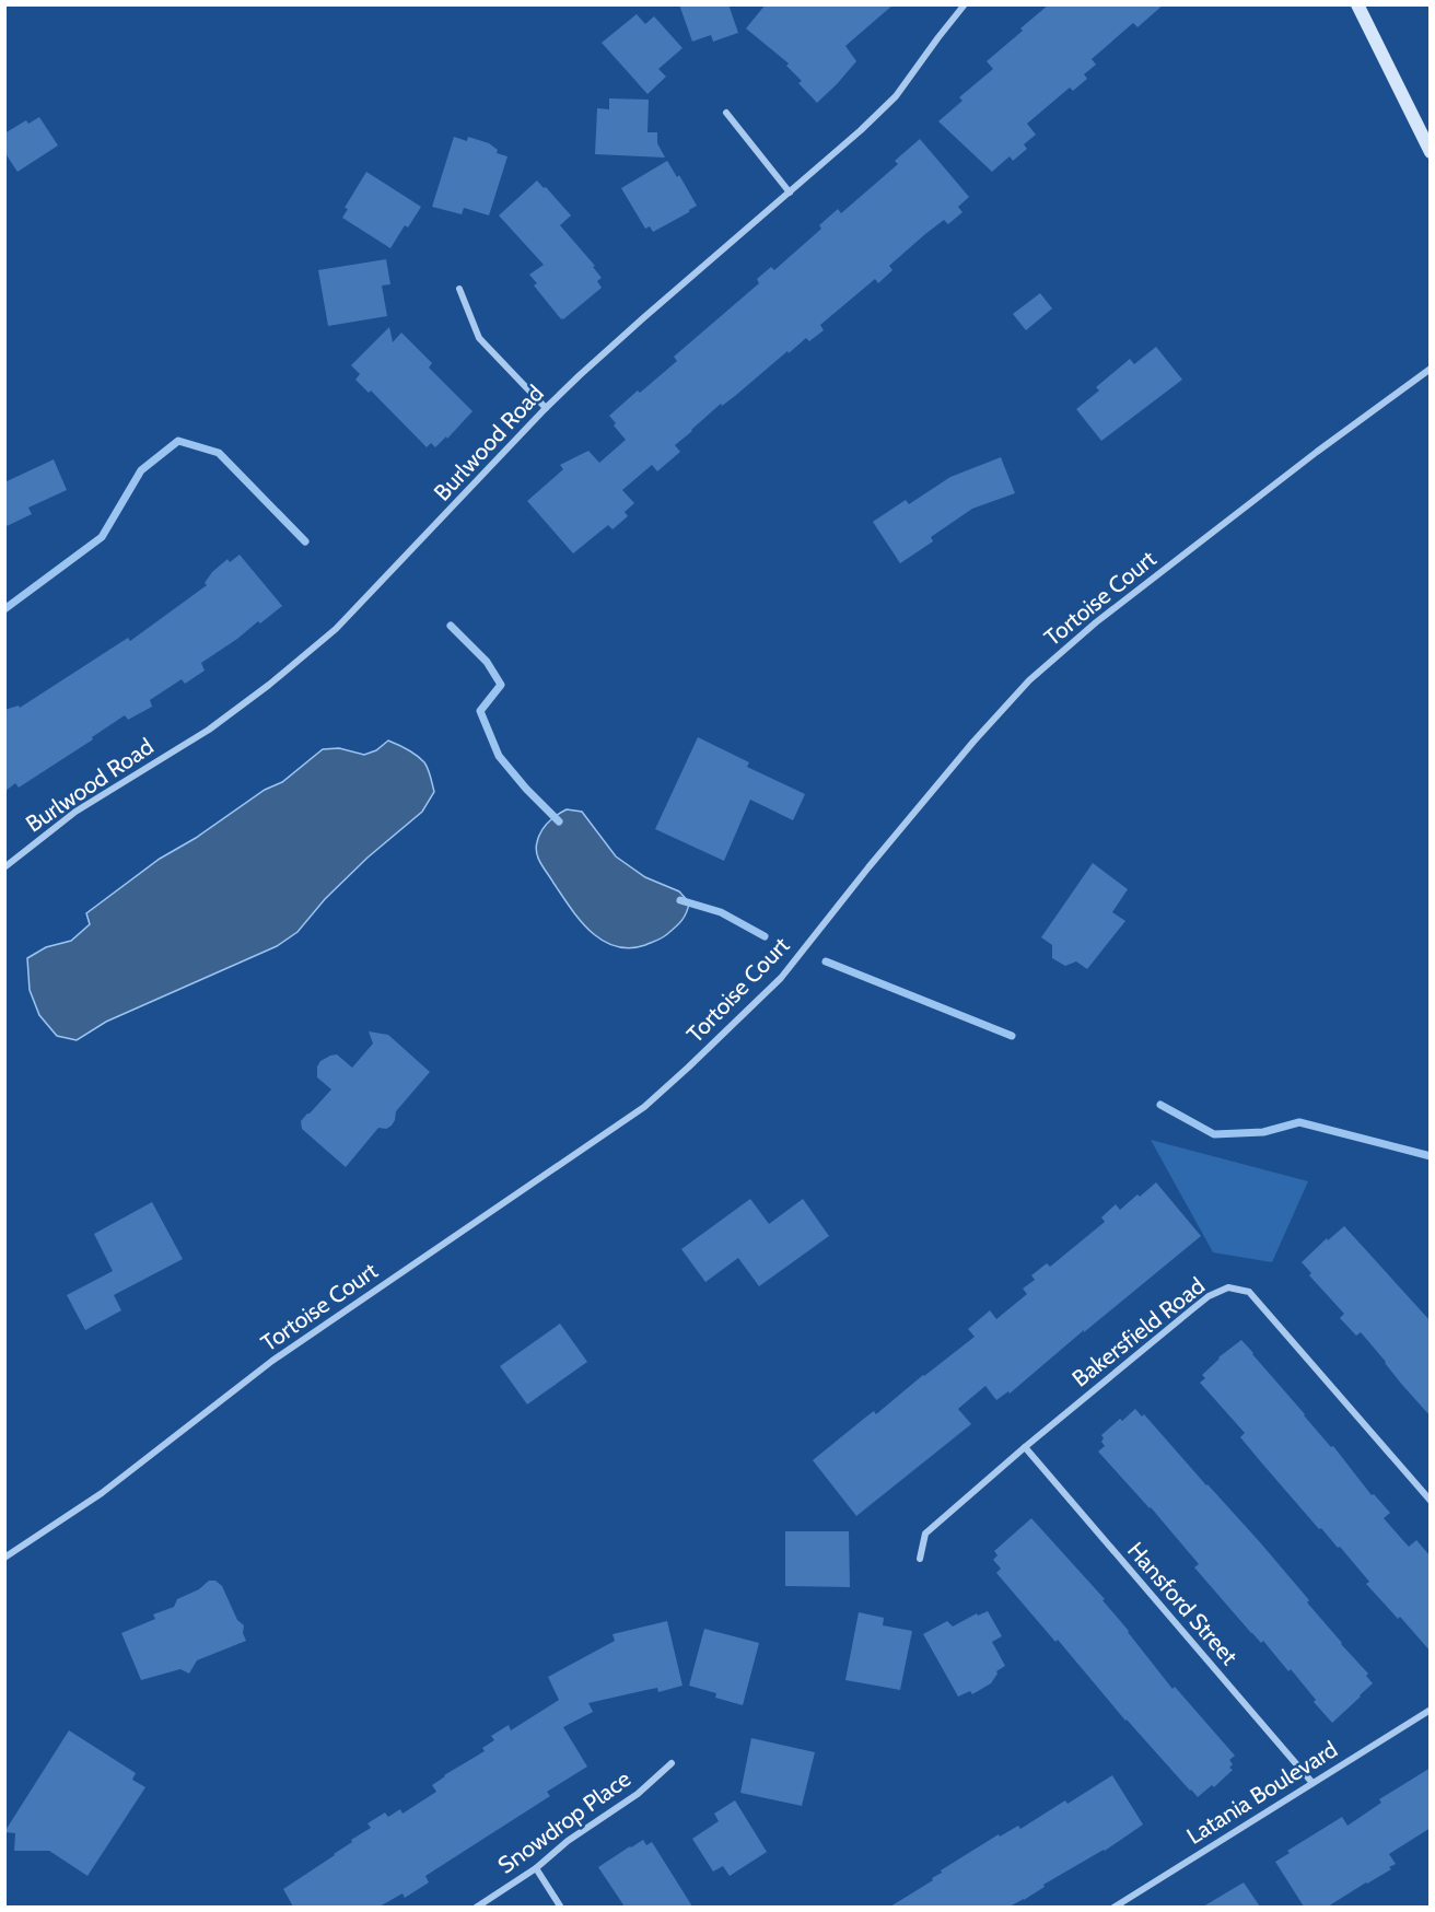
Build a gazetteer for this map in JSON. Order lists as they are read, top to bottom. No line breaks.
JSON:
{"streets":{"street":["Burlwood Road","Tortoise Court","Bakersfield Road","Hansford Street","Latania Boulevard","Snowdrop Place"]},"crossings":[["Bakersfield Road","Hansford Street"],["Hansford Street","Latania Boulevard"]]}
